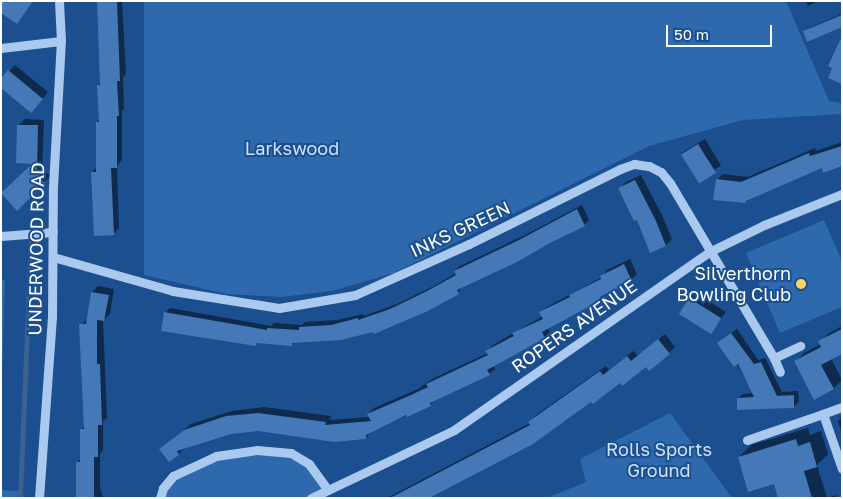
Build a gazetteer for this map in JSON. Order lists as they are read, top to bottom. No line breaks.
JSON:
{"streets":{"street":["INKS GREEN","UNDERWOOD ROAD","ROPERS AVENUE"]},"crossings":[["INKS GREEN","UNDERWOOD ROAD"],["INKS GREEN","ROPERS AVENUE"]],"parks":["Larkswood","Rolls Sports Ground"],"places":["Silverthorn Bowling Club"],"scale_bar":"50 m"}
